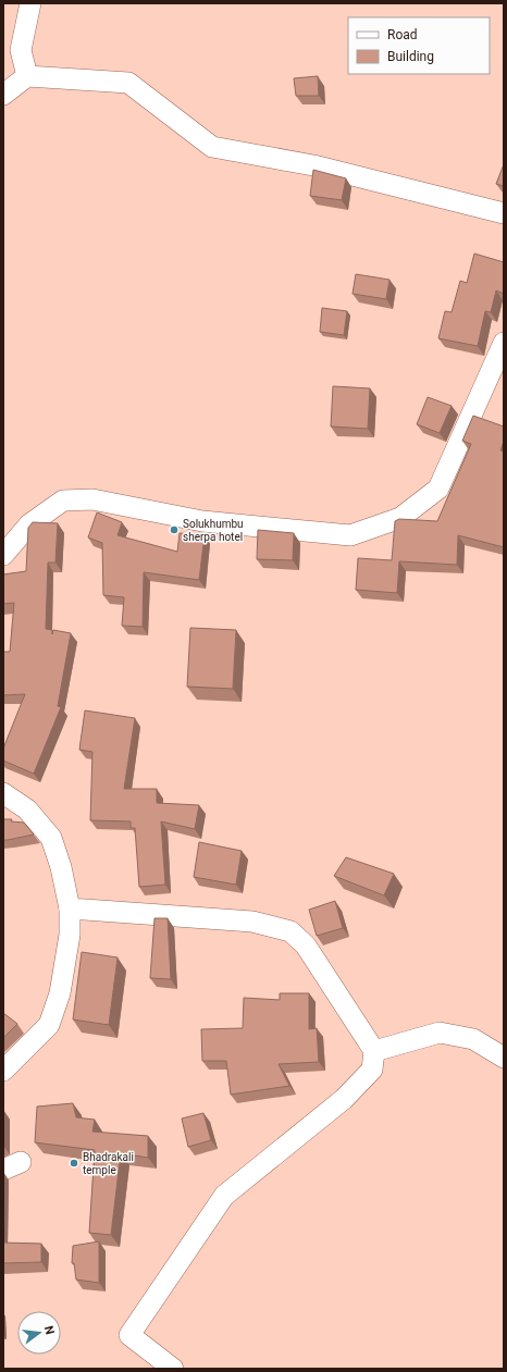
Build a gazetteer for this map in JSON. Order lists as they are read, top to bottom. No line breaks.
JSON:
{"places":["Solukhumbu sherpa hotel","Bhadrakali temple"],"legend":["Road","Building"],"north":"right"}
